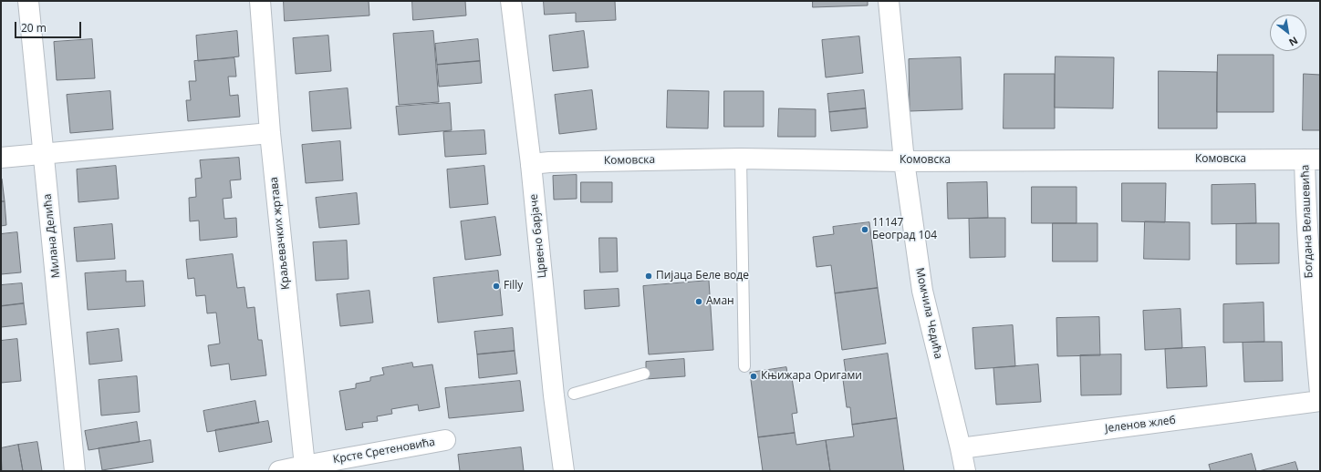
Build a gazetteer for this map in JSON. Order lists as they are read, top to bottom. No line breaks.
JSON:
{"streets":{"street":["Комовска","Богдана Велашевића","Краљевачких жртава","Милана Делића","Црвено барјаче","Момчила Чедића","Јеленов жлеб","Крсте Сретеновића"]},"crossings":[["Комовска","Богдана Велашевића"],["Комовска","Црвено барјаче"],["Комовска","Момчила Чедића"],["Краљевачких жртава","Крсте Сретеновића"],["Момчила Чедића","Јеленов жлеб"]],"places":["11147 Београд 104","Пијаца Беле воде","Filly","Аман","Књижара Оригами"],"scale_bar":"20 m","north":"bottom right"}
